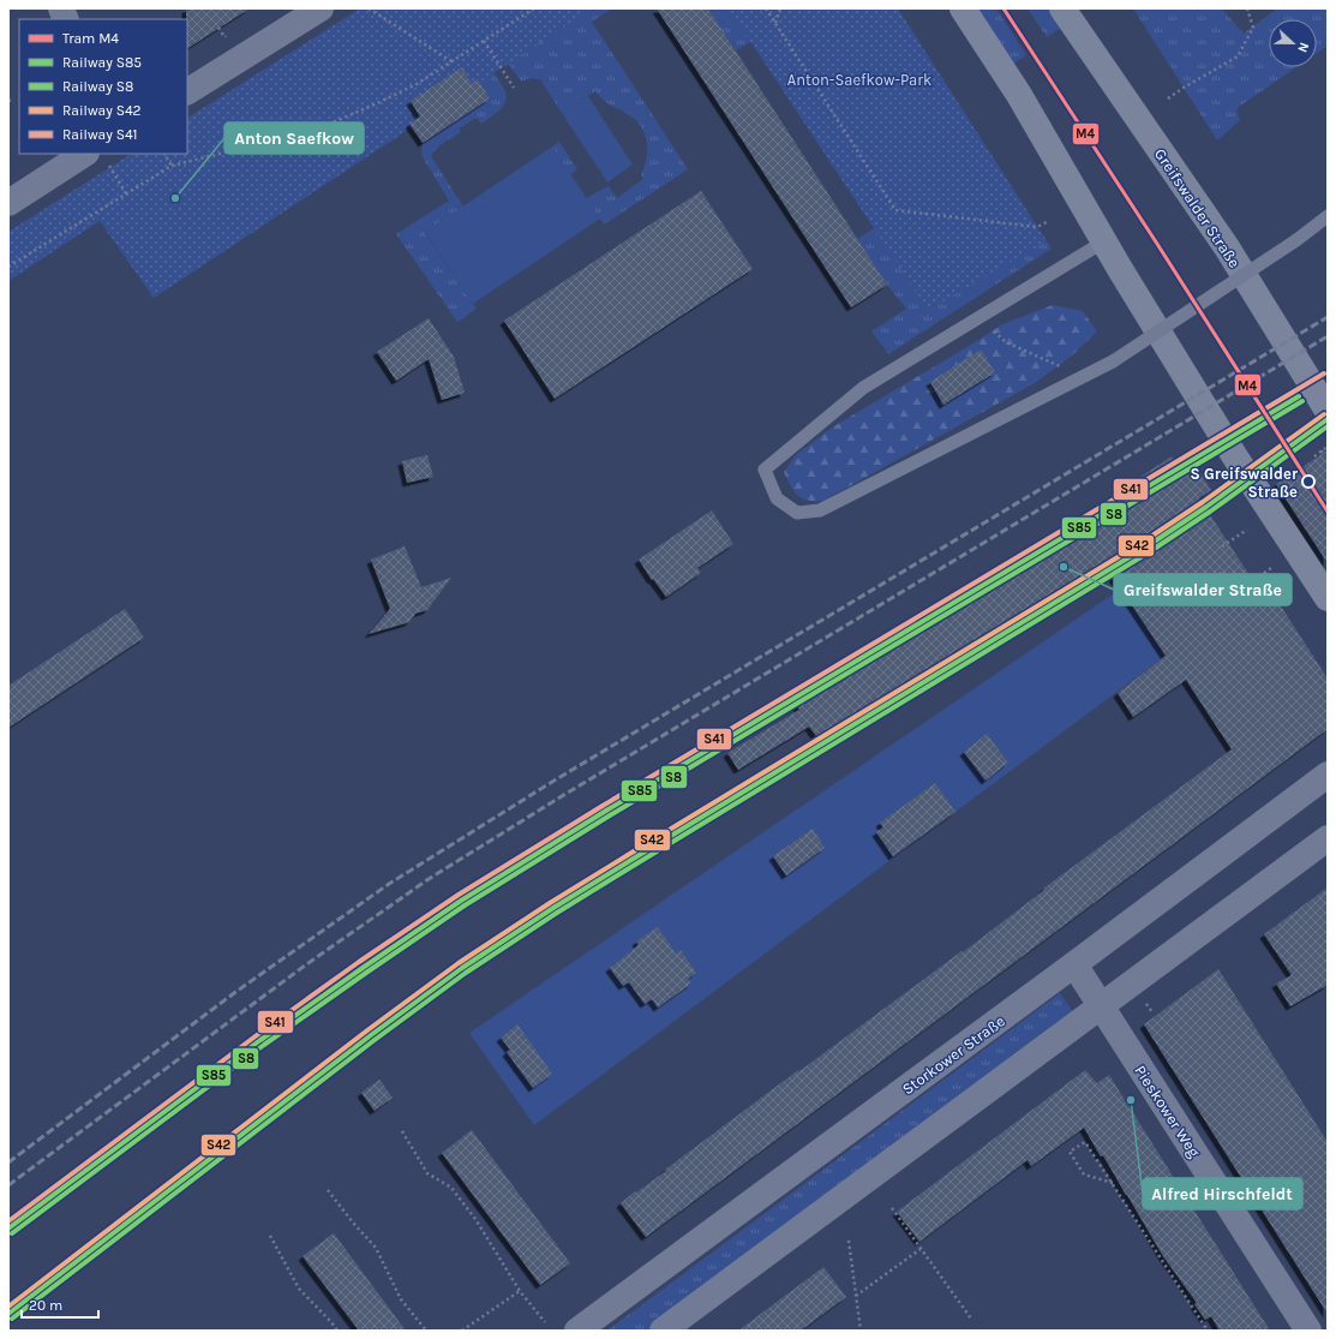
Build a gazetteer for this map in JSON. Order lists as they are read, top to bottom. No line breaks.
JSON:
{"streets":{"main road":["Greifswalder Straße"],"street":["Storkower Straße","Pieskower Weg"]},"crossings":[["Storkower Straße","Pieskower Weg"]],"parks":["Anton-Saefkow-Park"],"places":["Anton Saefkow","S Greifswalder Straße","Greifswalder Straße","Alfred Hirschfeldt"],"lines":["tram line M4","rail line S41","rail line S85","rail line S8","rail line S42"],"legend":["Tram M4","Railway S85","Railway S8","Railway S42","Railway S41"],"scale_bar":"20 m","north":"right"}
